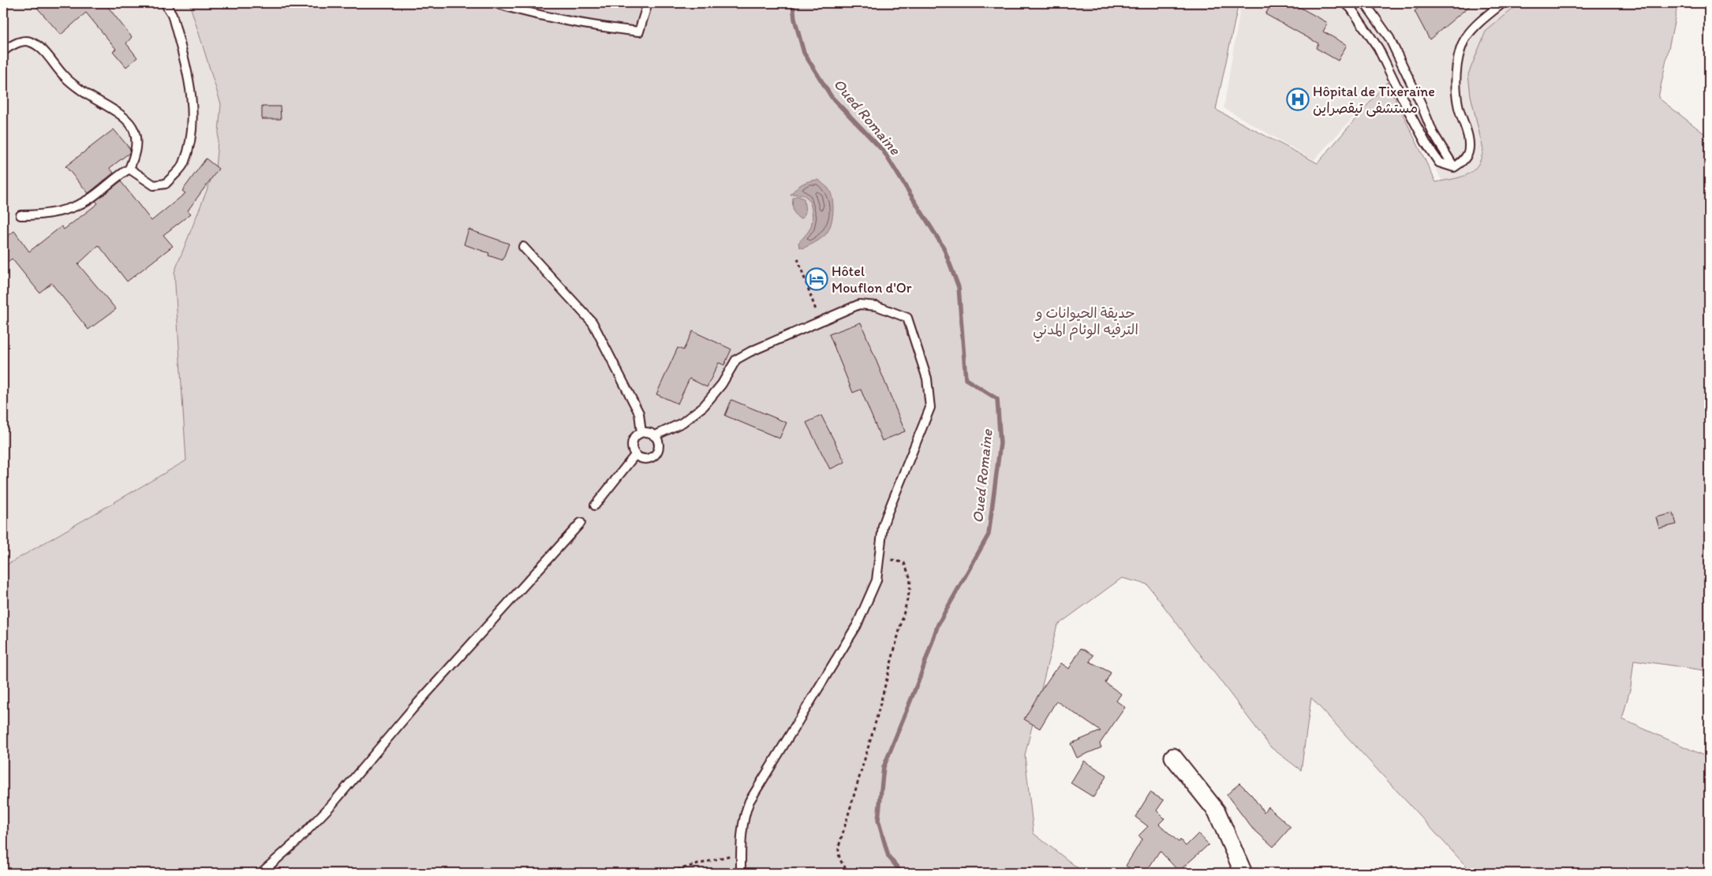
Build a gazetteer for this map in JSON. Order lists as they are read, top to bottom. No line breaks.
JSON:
{"water":["Oued Romaine"],"parks":["حديقة الحيوانات و الترفيه الوئام المدني"],"places":{"hospital":["Hôpital de Tixeraïne مستشفى تيقصراين"],"hotel":["Hôtel Mouflon d'Or"]}}
